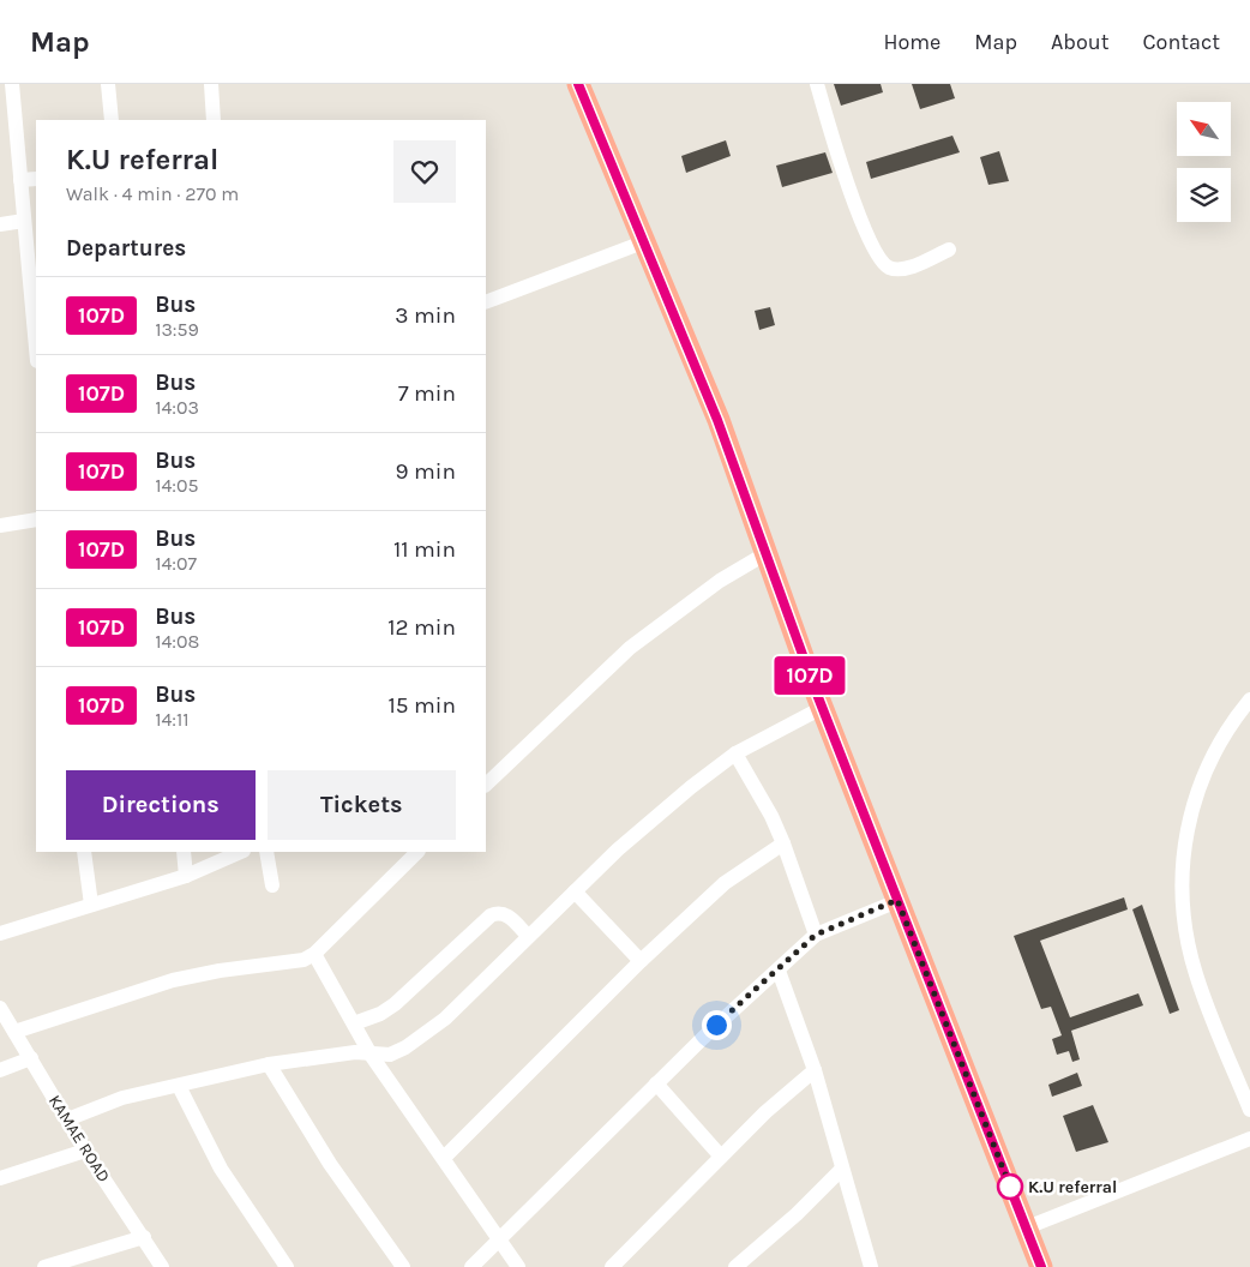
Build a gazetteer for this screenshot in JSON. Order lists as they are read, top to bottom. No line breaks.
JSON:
{"streets":{"street":["KAMAE ROAD"]},"places":["K.U referral"],"lines":["bus line 107D"],"north":"top left","page":{"header":"Map","nav":["Home","Map","About","Contact"],"on_map":"107D","heading":[["K.U referral","Walk · 4 min · 270 m"],"Departures"],"list":[{"mark":"107D","name":"Bus","note":"13:59","value":"3 min"},{"mark":"107D","name":"Bus","note":"14:03","value":"7 min"},{"mark":"107D","name":"Bus","note":"14:05","value":"9 min"},{"mark":"107D","name":"Bus","note":"14:07","value":"11 min"},{"mark":"107D","name":"Bus","note":"14:08","value":"12 min"},{"mark":"107D","name":"Bus","note":"14:11","value":"15 min"}],"buttons":["Directions","Tickets"]}}
